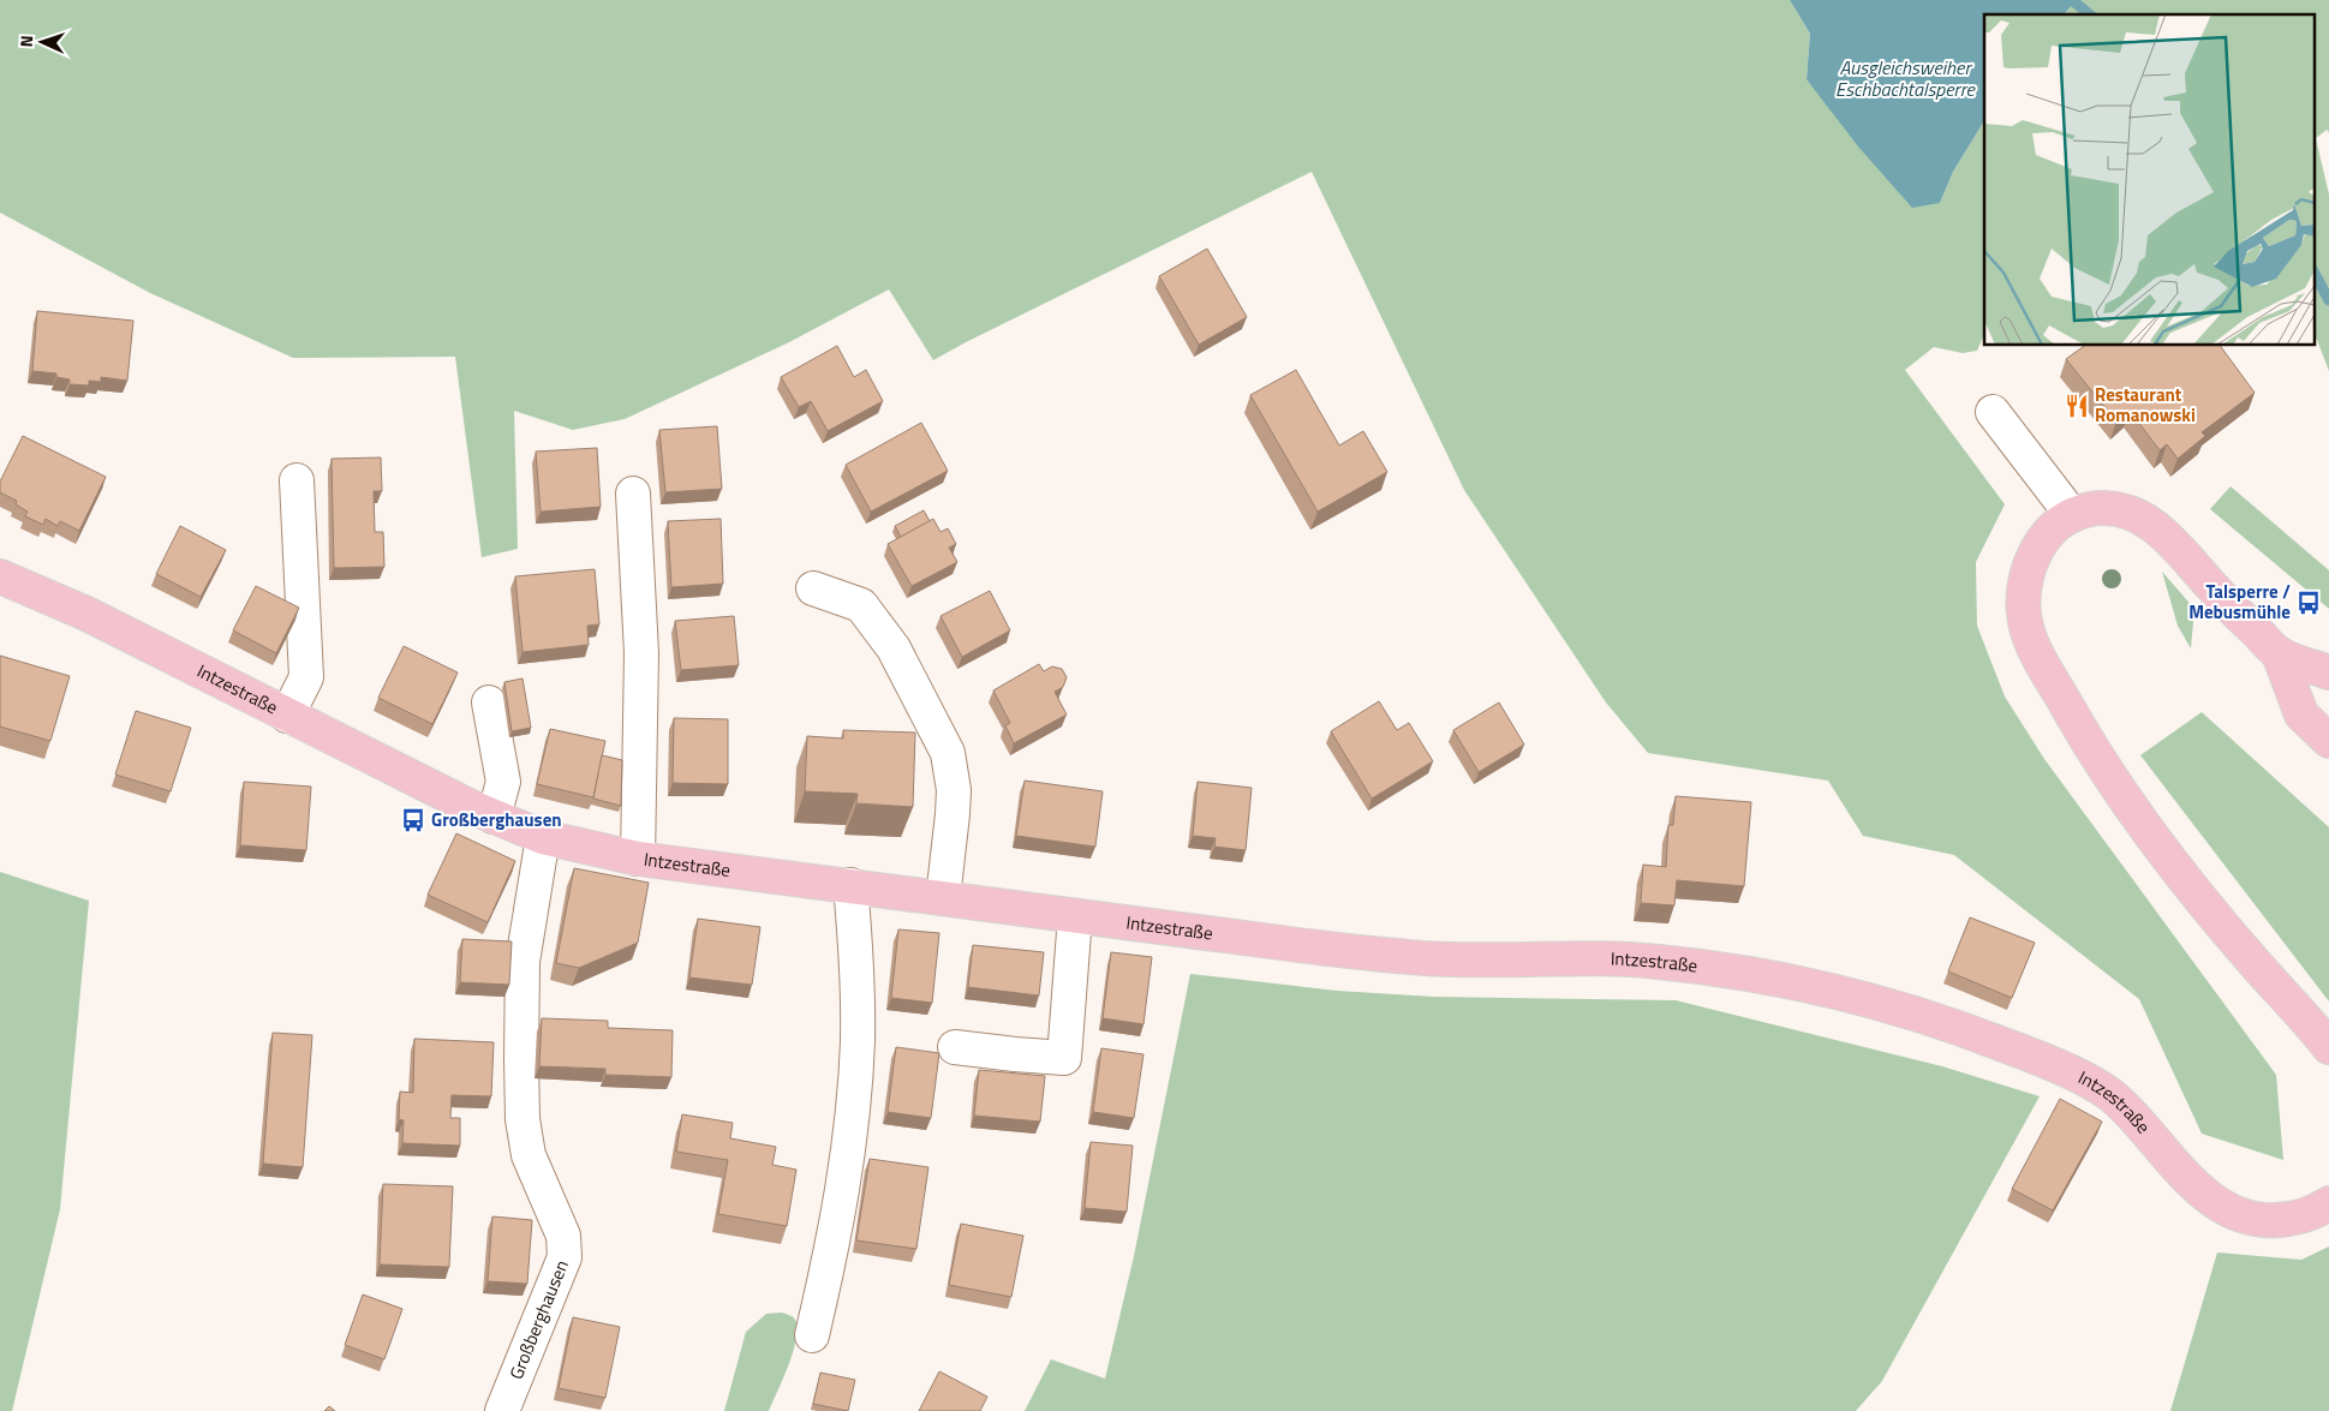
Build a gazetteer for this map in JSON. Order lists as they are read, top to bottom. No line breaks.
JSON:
{"streets":{"main road":["Intzestraße"],"street":["Großberghausen"]},"crossings":[["Intzestraße","Großberghausen"]],"water":["Ausgleichsweiher Eschbachtalsperre"],"places":{"restaurant":["Restaurant Romanowski"],"bus stop":["Talsperre / Mebusmühle","Großberghausen"]},"north":"left"}
